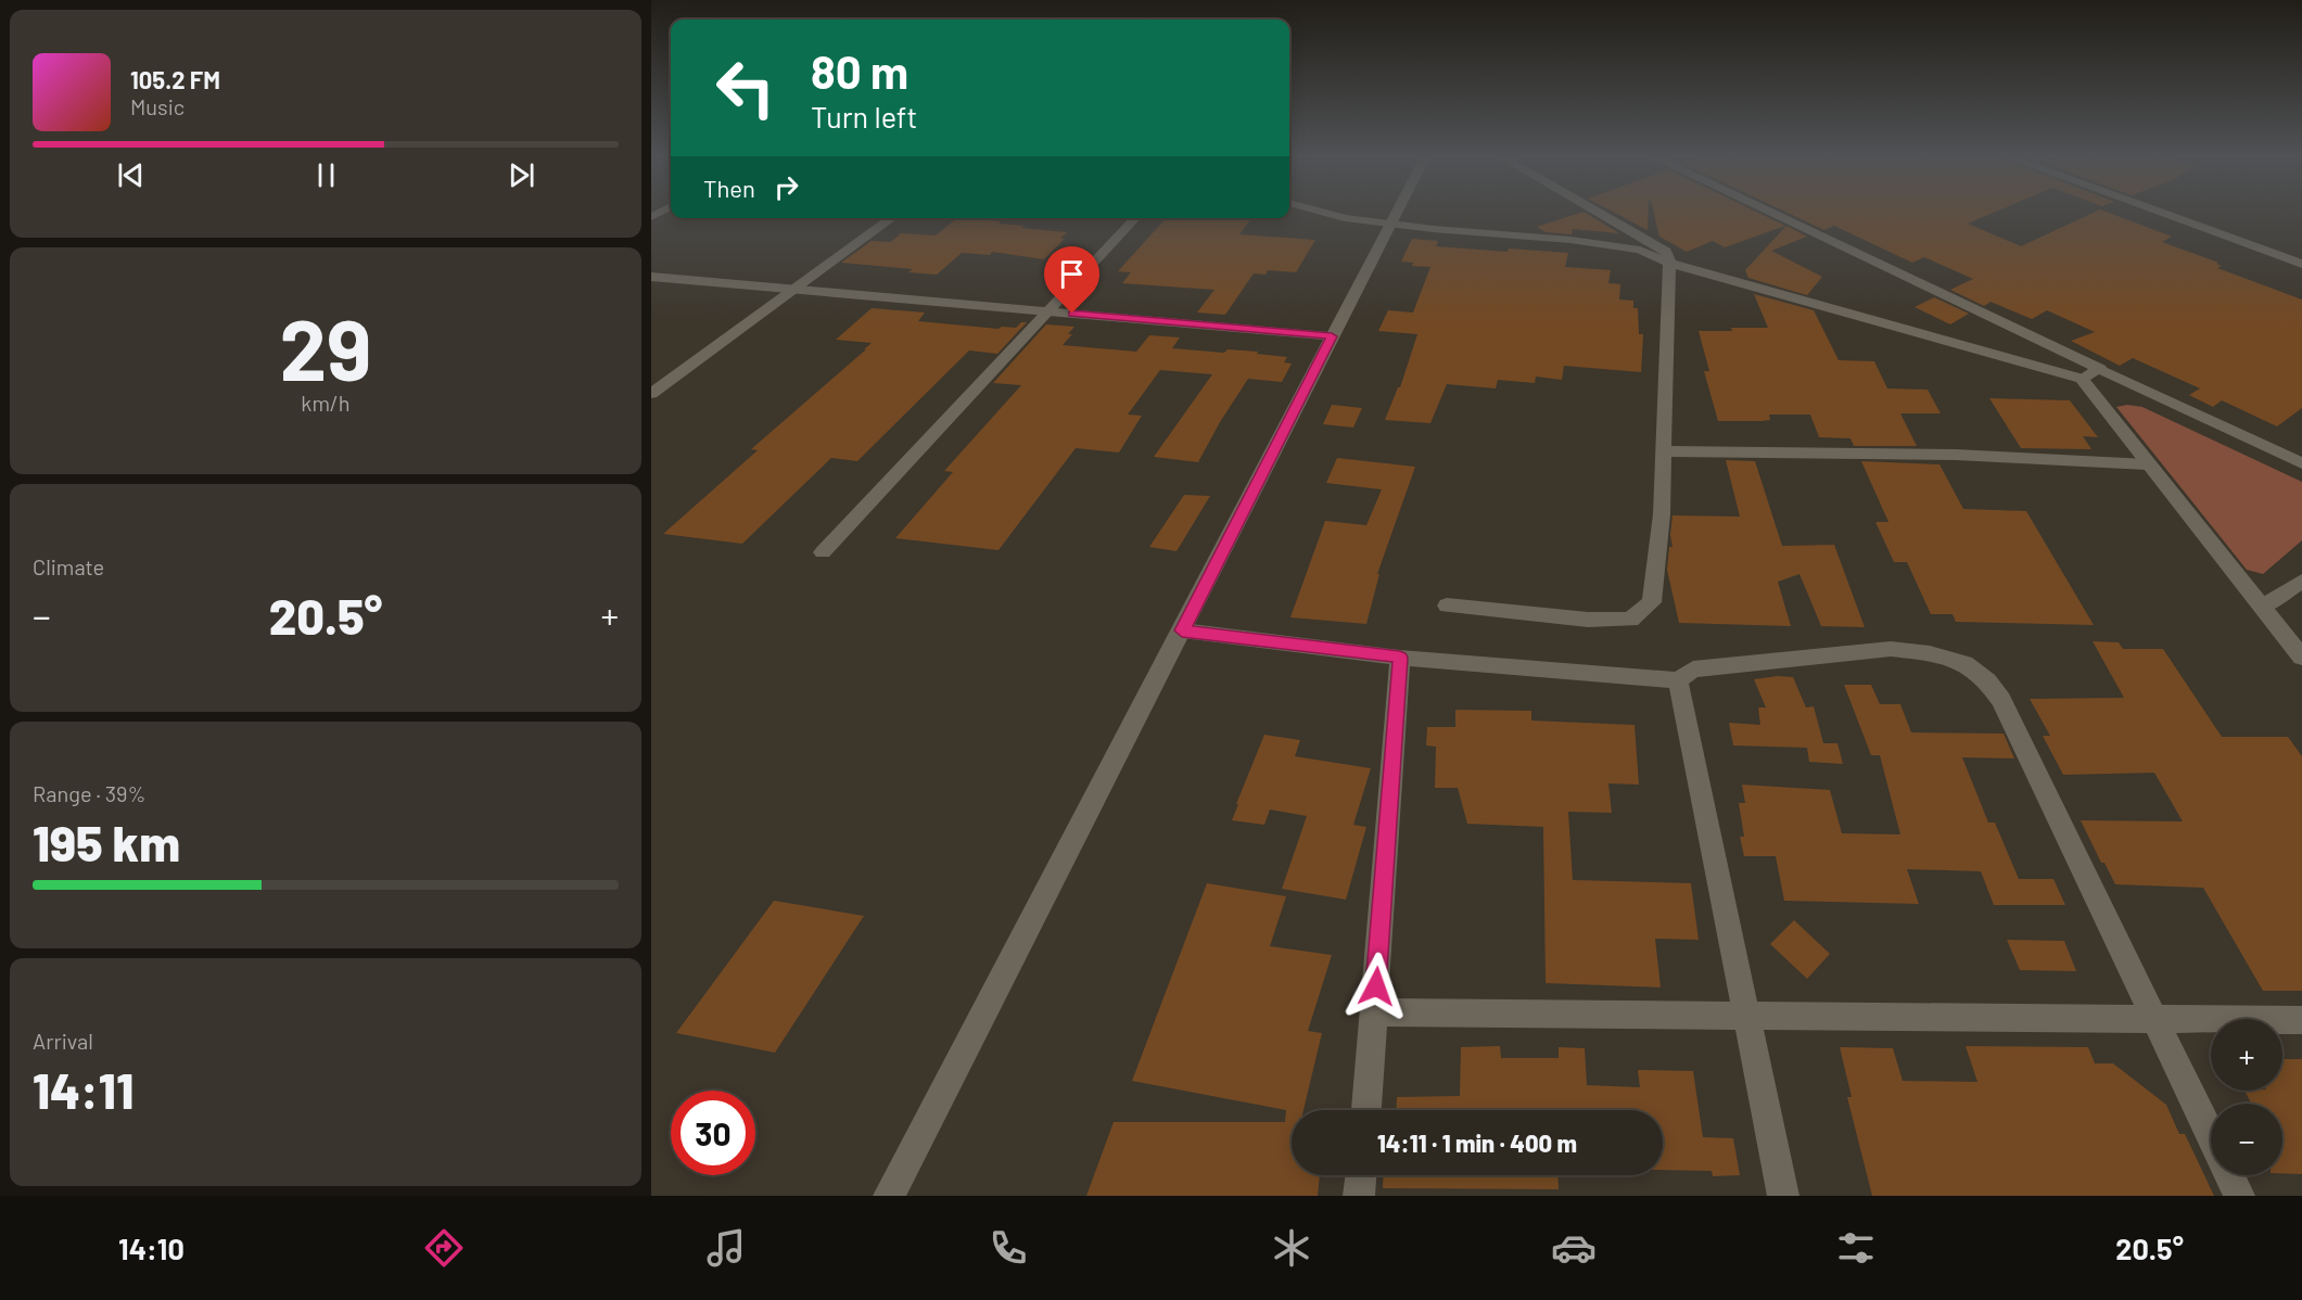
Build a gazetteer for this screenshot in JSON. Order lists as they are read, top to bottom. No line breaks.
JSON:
{"page":{"turn":["80 m","Turn left"],"song":["105.2 FM","Music"],"then":"Then","tile":[["29","km/h"],"Climate",["Range · 39%","195 km"],["Arrival","14:11"]],"heat":["−","20.5°","+"],"map_buttons":["+","−"],"limit":"30","trip":"14:11 · 1 min · 400 m","tabs":["14:10","20.5°"]}}
